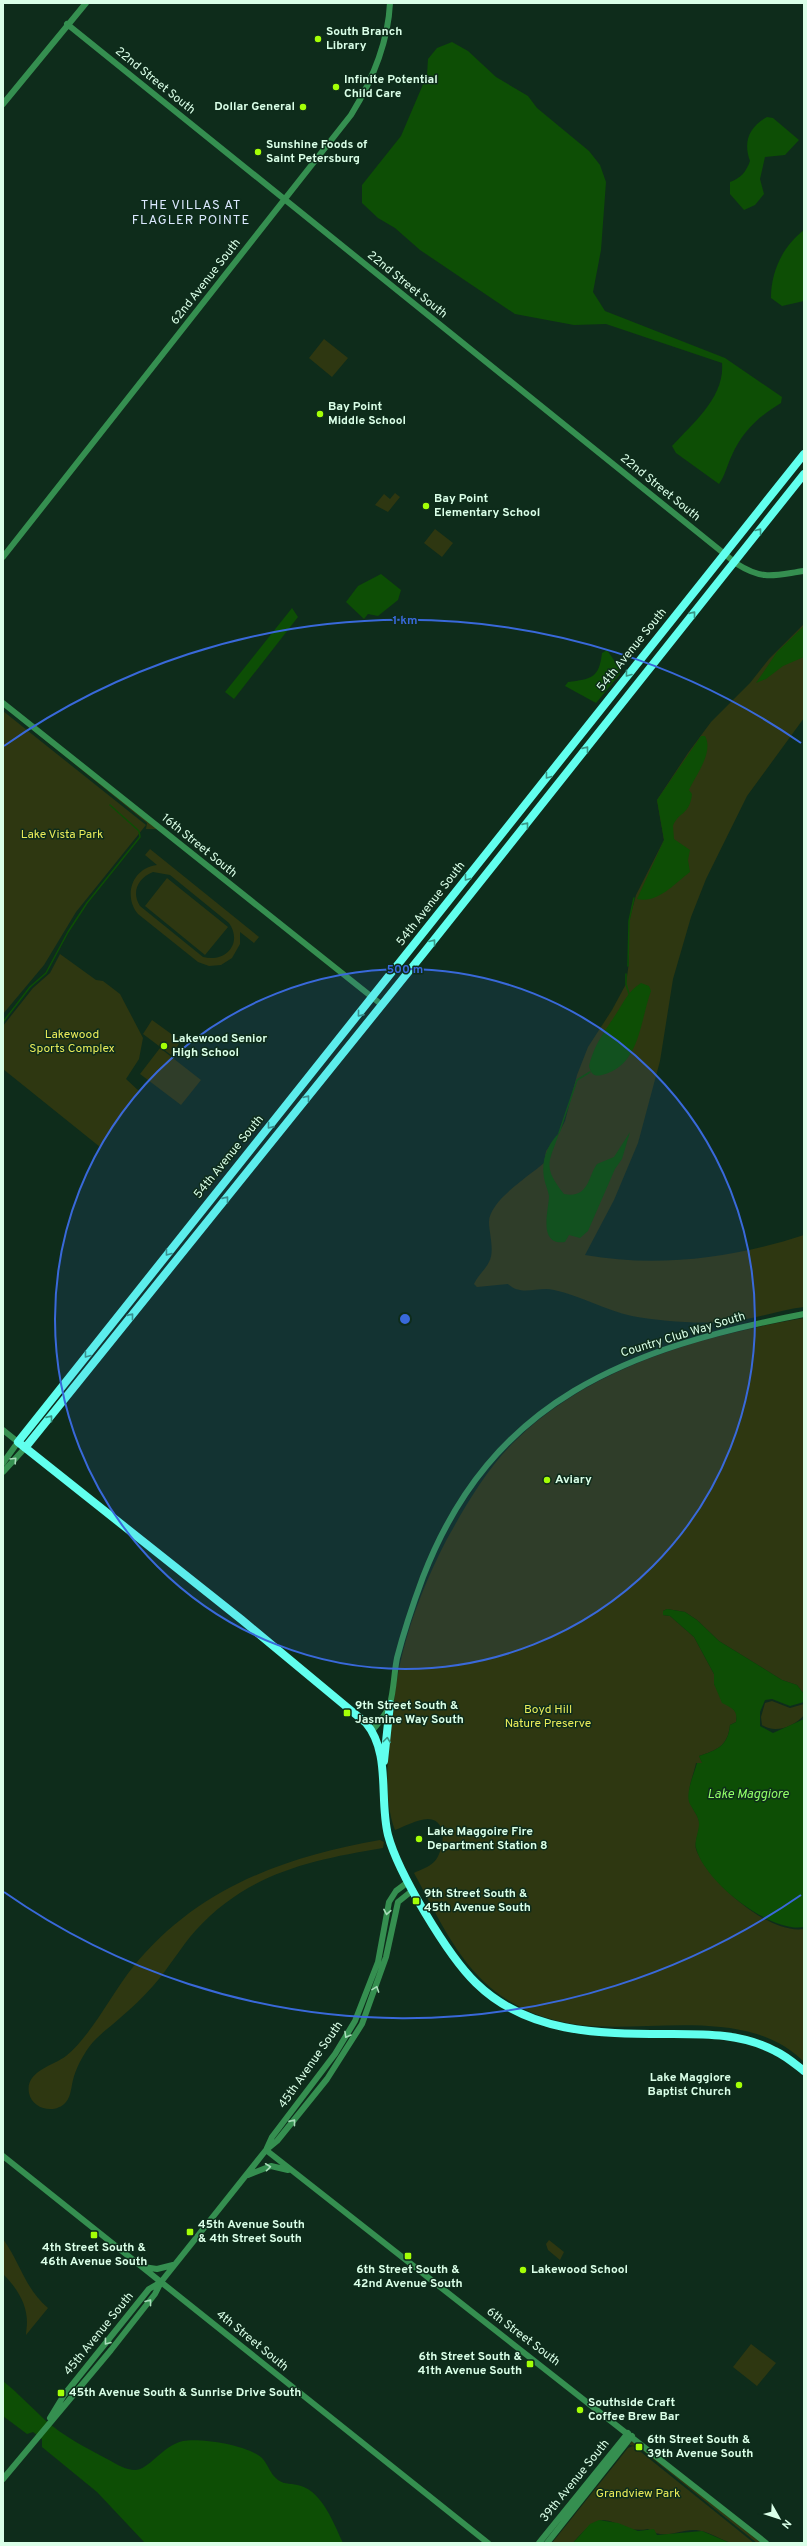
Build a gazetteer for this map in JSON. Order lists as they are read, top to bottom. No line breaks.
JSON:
{"streets":{"main road":["54th Avenue South"],"street":["22nd Street South","62nd Avenue South","16th Street South","Country Club Way South","45th Avenue South","6th Street South","4th Street South","39th Avenue South"]},"crossings":[["22nd Street South","62nd Avenue South"],["22nd Street South","54th Avenue South"],["54th Avenue South","16th Street South"],["45th Avenue South","6th Street South"],["45th Avenue South","4th Street South"],["6th Street South","39th Avenue South"]],"districts":["THE VILLAS AT FLAGLER POINTE"],"water":["Lake Maggiore"],"parks":["Lake Vista Park","Lakewood Sports Complex","Boyd Hill Nature Preserve","Grandview Park"],"places":{"other":["South Branch Library","Infinite Potential Child Care","Dollar General","Sunshine Foods of Saint Petersburg","Bay Point Middle School","Bay Point Elementary School","Lakewood Senior High School","Aviary","Lake Maggoire Fire Department Station 8","Lake Maggiore Baptist Church","Lakewood School","Southside Craft Coffee Brew Bar"],"transit":["9th Street South & Jasmine Way South","9th Street South & 45th Avenue South","45th Avenue South & 4th Street South","4th Street South & 46th Avenue South","6th Street South & 42nd Avenue South","6th Street South & 41th Avenue South","45th Avenue South & Sunrise Drive South","6th Street South & 39th Avenue South"]},"north":"bottom right","rings":["1 km","500 m"]}
